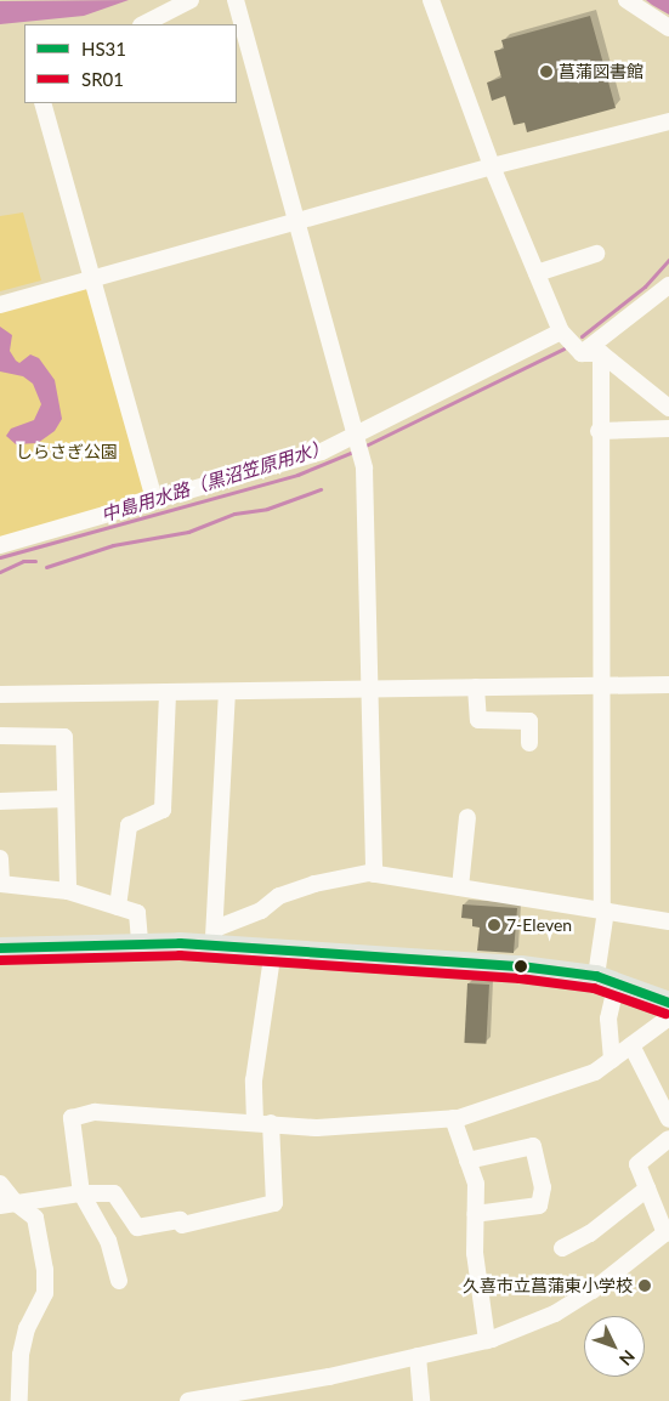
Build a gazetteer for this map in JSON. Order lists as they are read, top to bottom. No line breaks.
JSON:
{"water":["中島用水路（黒沼笠原用水）"],"parks":["しらさぎ公園"],"places":["菖蒲図書館","7-Eleven","久喜市立菖蒲東小学校"],"lines":["transit line HS31","transit line SR01"],"legend":["HS31","SR01"],"north":"bottom right"}
